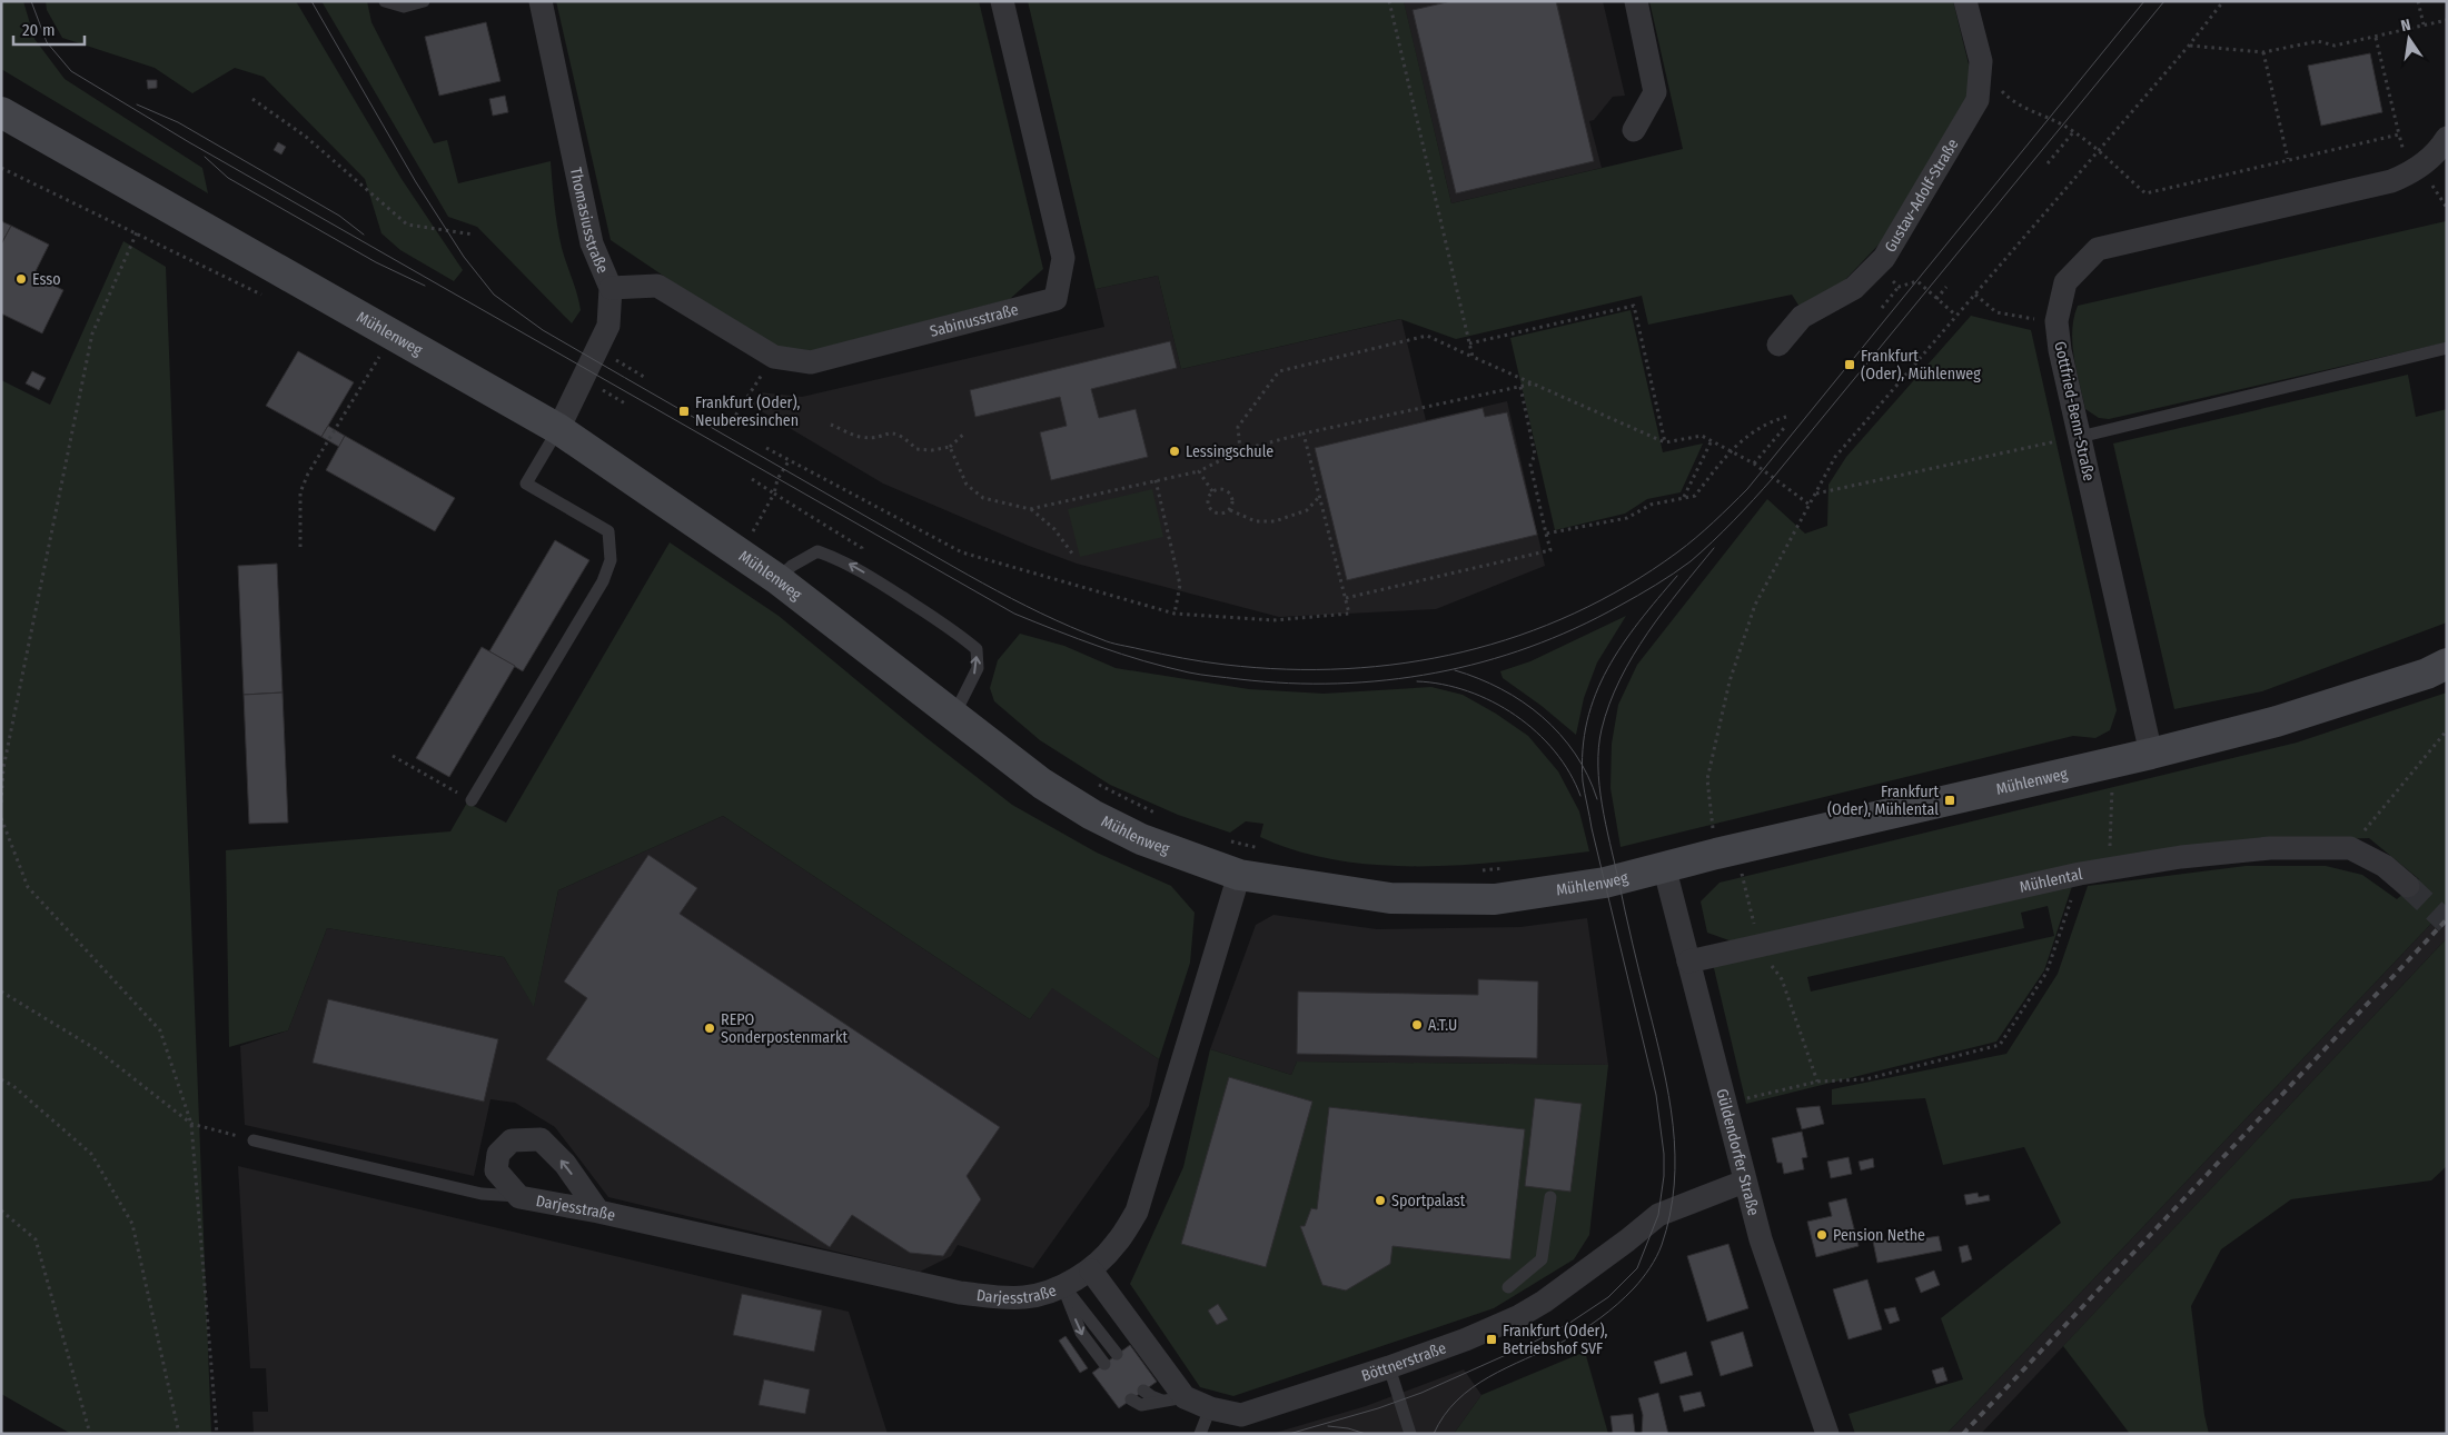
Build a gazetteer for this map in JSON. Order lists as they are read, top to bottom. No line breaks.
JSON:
{"streets":{"street":["Gustav-Adolf-Straße","Thomasiusstraße","Sabinusstraße","Mühlenweg","Gottfried-Benn-Straße","Mühlental","Güldendorfer Straße","Darjesstraße","Böttnerstraße"]},"crossings":[["Thomasiusstraße","Sabinusstraße"],["Thomasiusstraße","Mühlenweg"],["Mühlenweg","Gottfried-Benn-Straße"],["Mühlenweg","Güldendorfer Straße"],["Mühlenweg","Darjesstraße"],["Mühlental","Güldendorfer Straße"],["Güldendorfer Straße","Böttnerstraße"]],"places":{"other":["Esso","Lessingschule","A.T.U","REPO Sonderpostenmarkt","Sportpalast","Pension Nethe"],"transit":["Frankfurt (Oder), Mühlenweg","Frankfurt (Oder), Neuberesinchen","Frankfurt (Oder), Mühlental","Frankfurt (Oder), Betriebshof SVF"]},"scale_bar":"20 m","north":"top"}
